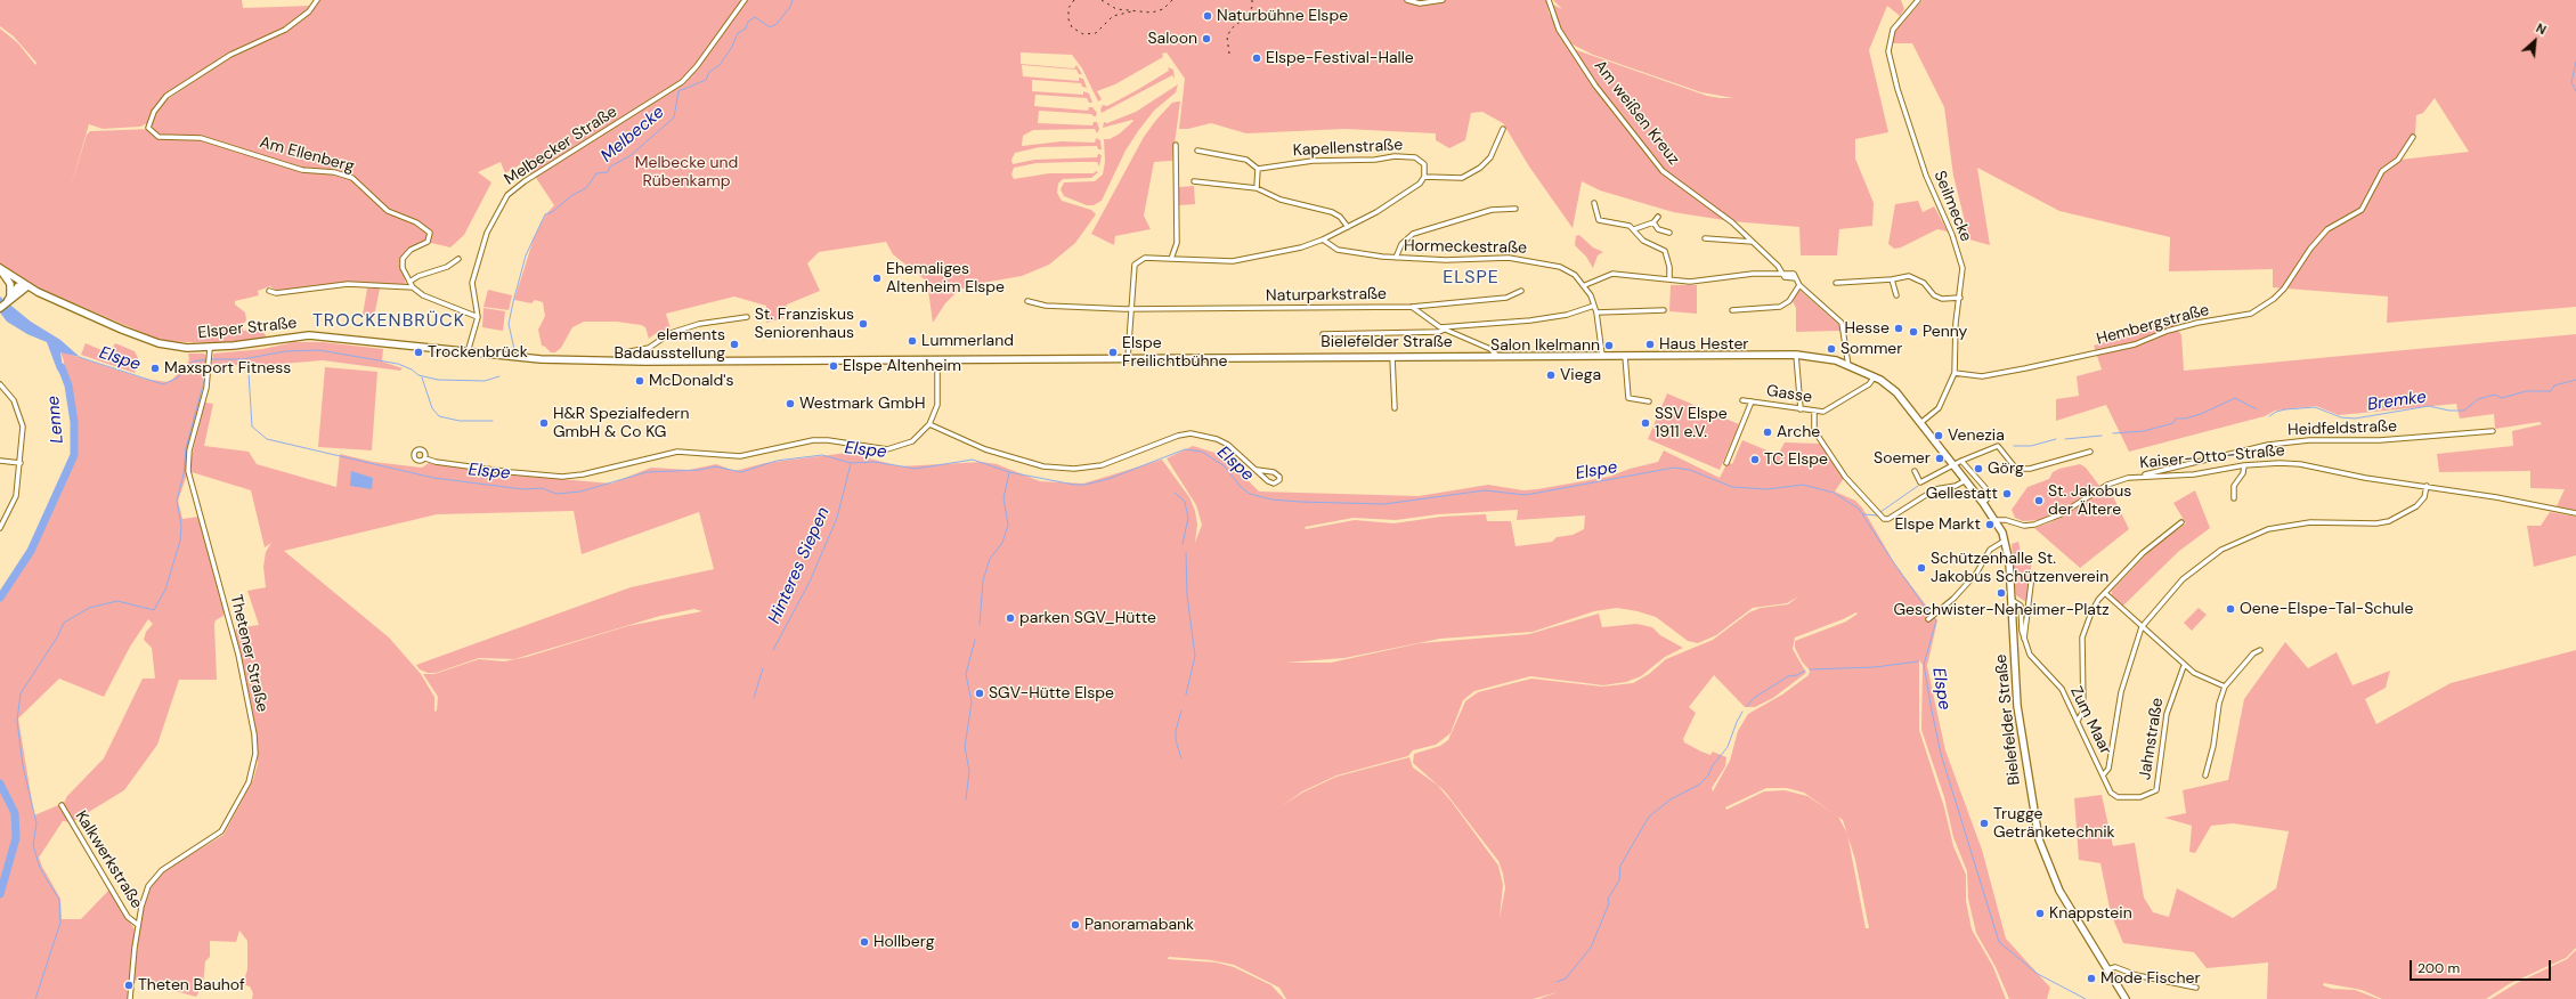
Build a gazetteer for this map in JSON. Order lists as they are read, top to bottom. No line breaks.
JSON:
{"streets":{"main road":["Elsper Straße","Bielefelder Straße"],"street":["Am weißen Kreuz","Melbecker Straße","Kapellenstraße","Am Ellenberg","Seilmecke","Hormeckestraße","Naturparkstraße","Hembergstraße","Gasse","Heidfeldstraße","Kaiser-Otto-Straße","Thetener Straße","Zum Maar","Jahnstraße","Kalkwerkstraße"]},"crossings":[["Melbecker Straße","Am Ellenberg"],["Melbecker Straße","Elsper Straße"],["Seilmecke","Hembergstraße"],["Seilmecke","Bielefelder Straße"],["Hormeckestraße","Bielefelder Straße"],["Elsper Straße","Bielefelder Straße"],["Elsper Straße","Thetener Straße"],["Bielefelder Straße","Gasse"],["Bielefelder Straße","Kaiser-Otto-Straße"],["Bielefelder Straße","Zum Maar"],["Heidfeldstraße","Kaiser-Otto-Straße"],["Thetener Straße","Kalkwerkstraße"],["Zum Maar","Jahnstraße"]],"districts":["ELSPE","TROCKENBRÜCK"],"water":["Melbecke","Elspe","Bremke","Lenne","Hinteres Siepen"],"parks":["Melbecke und Rübenkamp"],"places":["Naturbühne Elspe","Saloon","Elspe-Festival-Halle","Ehemaliges Altenheim Elspe","St. Franziskus Seniorenhaus","Hesse","Penny","Lummerland","elements Badausstellung","Haus Hester","Salon Ikelmann","Sommer","Trockenbrück","Elspe Freilichtbühne","Elspe Altenheim","Maxsport Fitness","Viega","McDonald's","Westmark GmbH","H&R Spezialfedern GmbH & Co KG","SSV Elspe 1911 e.V.","Arche","Venezia","Soemer","TC Elspe","Görg","Gellestatt","St. Jakobus der Ältere","Elspe Markt","Schützenhalle St. Jakobus Schützenverein","Geschwister-Neheimer-Platz","Oene-Elspe-Tal-Schule","parken SGV_Hütte","SGV-Hütte Elspe","Trugge Getränketechnik","Knappstein","Panoramabank","Hollberg","Mode Fischer","Theten Bauhof"],"scale_bar":"200 m","north":"top right"}
